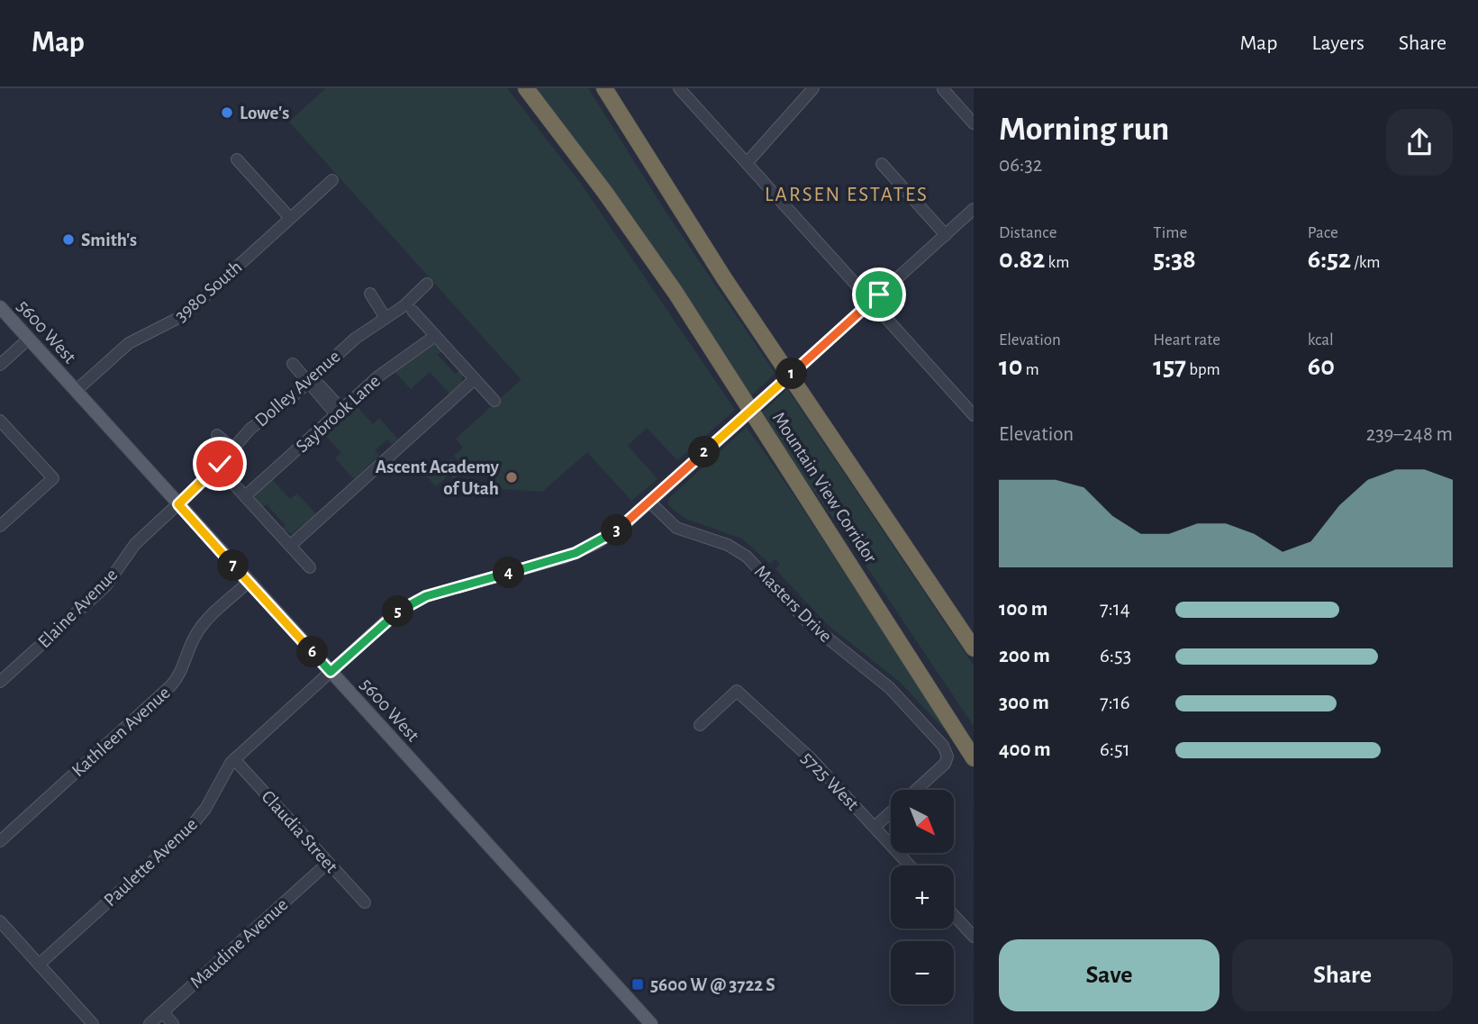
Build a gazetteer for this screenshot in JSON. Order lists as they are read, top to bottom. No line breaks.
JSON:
{"streets":{"highway":["Mountain View Corridor"],"main road":["5600 West"],"street":["3980 South","Dolley Avenue","Saybrook Lane","Masters Drive","Elaine Avenue","Kathleen Avenue","5725 West","Claudia Street","Paulette Avenue","Maudine Avenue"]},"crossings":[["3980 South","5600 West"],["5600 West","Dolley Avenue"],["5600 West","Elaine Avenue"],["5600 West","Kathleen Avenue"],["5600 West","Paulette Avenue"],["Dolley Avenue","Elaine Avenue"],["Masters Drive","Paulette Avenue"],["Claudia Street","Paulette Avenue"],["Claudia Street","Maudine Avenue"]],"districts":["LARSEN ESTATES"],"places":{"other":["Lowe's","Smith's","Ascent Academy of Utah"],"transit":["5600 W @ 3722 S"]},"north":"bottom right","page":{"header":"Map","nav":["Map","Layers","Share"],"heading":["Morning run","06:32"],"stats":[["Distance","0.82 km"],["Time","5:38"],["Pace","6:52 /km"],["Elevation","10 m"],["Heart rate","157 bpm"],["kcal","60"]],"pins":["1","2","3","7","4","5","6"],"chart":["Elevation","239–248 m"],"list":[{"name":"100 m","note":"7:14"},{"name":"200 m","note":"6:53"},{"name":"300 m","note":"7:16"},{"name":"400 m","note":"6:51"}],"map_buttons":["+","−"],"buttons":["Save","Share"]}}
